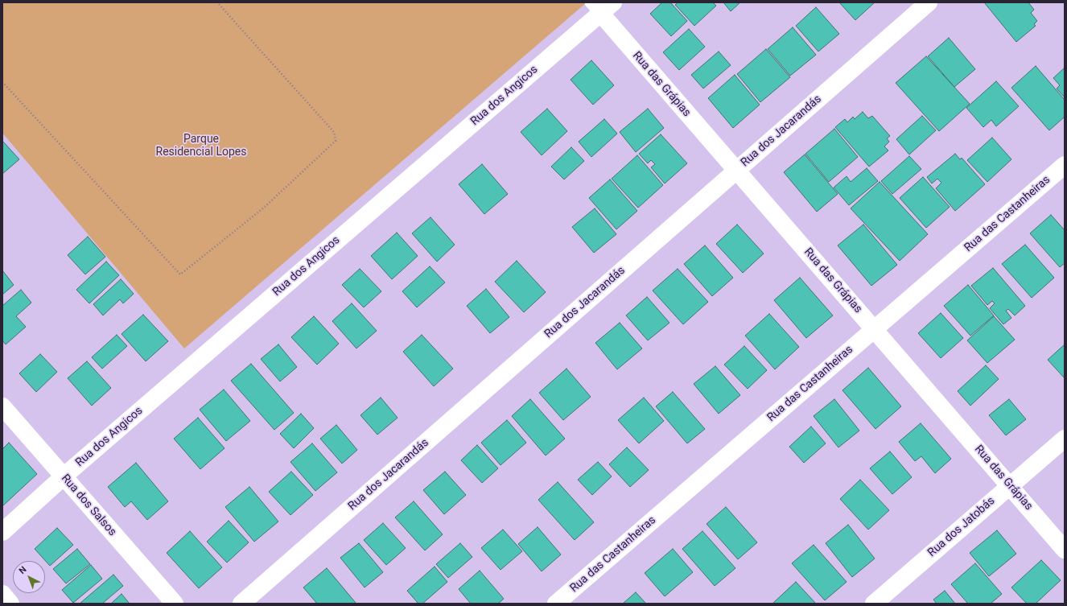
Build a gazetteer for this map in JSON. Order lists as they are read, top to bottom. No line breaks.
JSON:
{"streets":{"street":["Rua das Grápias","Rua dos Angicos","Rua dos Jacarandás","Rua das Castanheiras","Rua dos Salsos","Rua dos Jatobás"]},"crossings":[["Rua das Grápias","Rua dos Angicos"],["Rua das Grápias","Rua dos Jacarandás"],["Rua das Grápias","Rua das Castanheiras"],["Rua das Grápias","Rua dos Jatobás"],["Rua dos Angicos","Rua dos Salsos"]],"parks":["Parque Residencial Lopes"],"north":"top left"}
